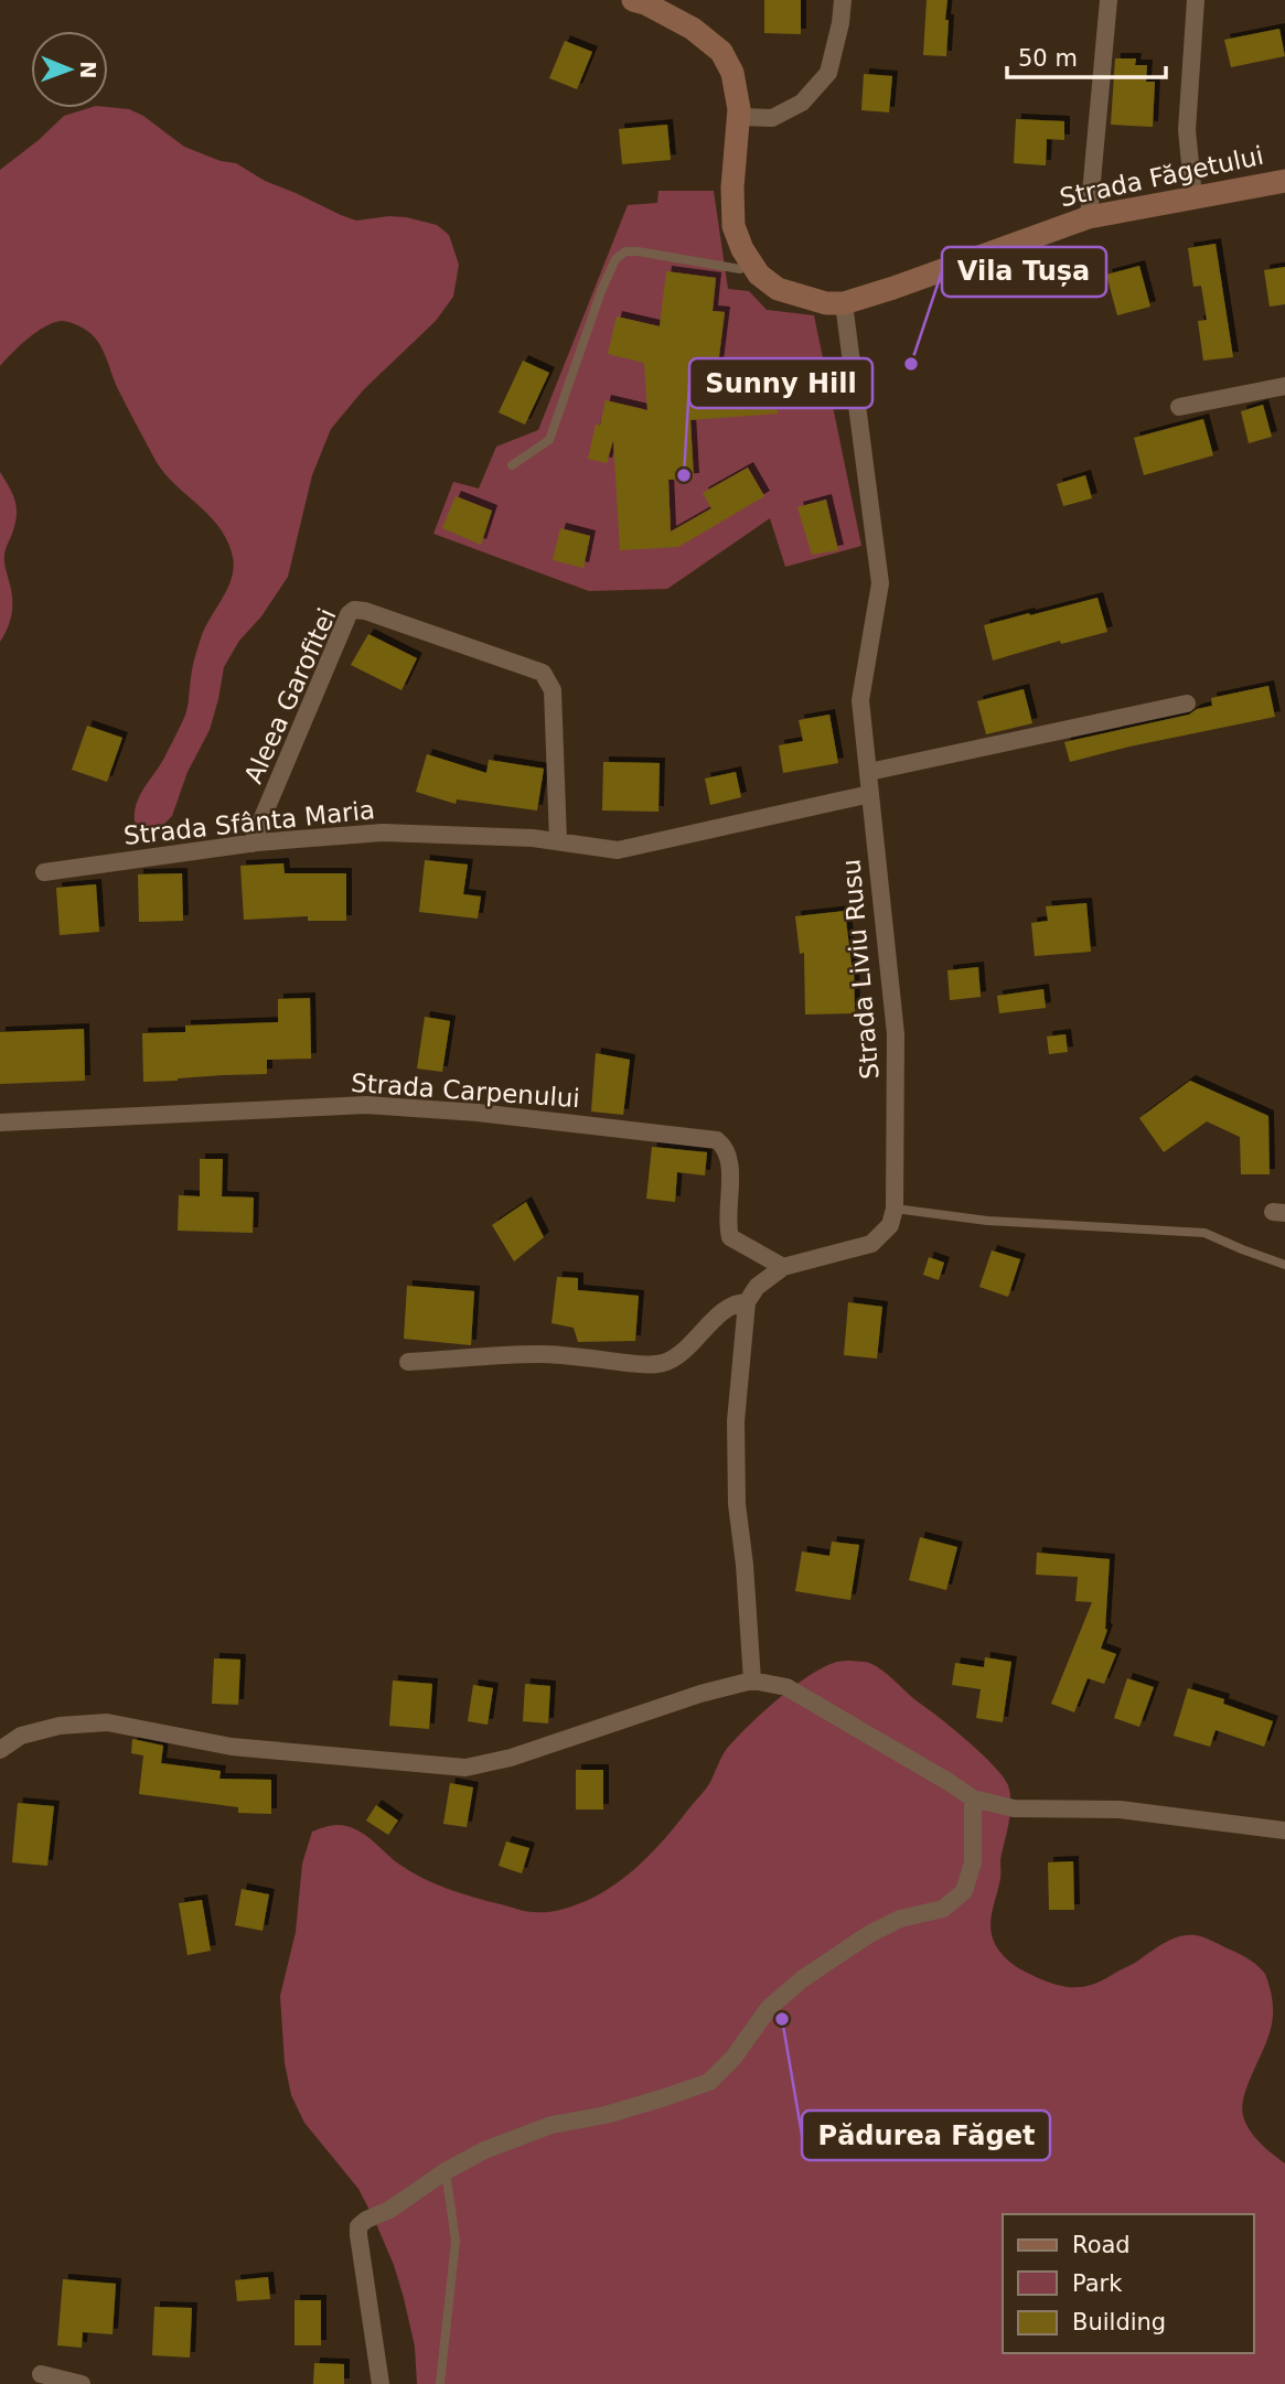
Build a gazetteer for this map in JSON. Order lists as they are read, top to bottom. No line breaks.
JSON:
{"streets":{"main road":["Strada Făgetului"],"street":["Aleea Garofitei","Strada Sfânta Maria","Strada Liviu Rusu","Strada Carpenului"]},"crossings":[["Strada Făgetului","Strada Liviu Rusu"],["Aleea Garofitei","Strada Sfânta Maria"],["Strada Sfânta Maria","Strada Liviu Rusu"]],"places":["Vila Tușa","Sunny Hill","Pădurea Făget"],"legend":["Road","Park","Building"],"scale_bar":"50 m","north":"right"}
